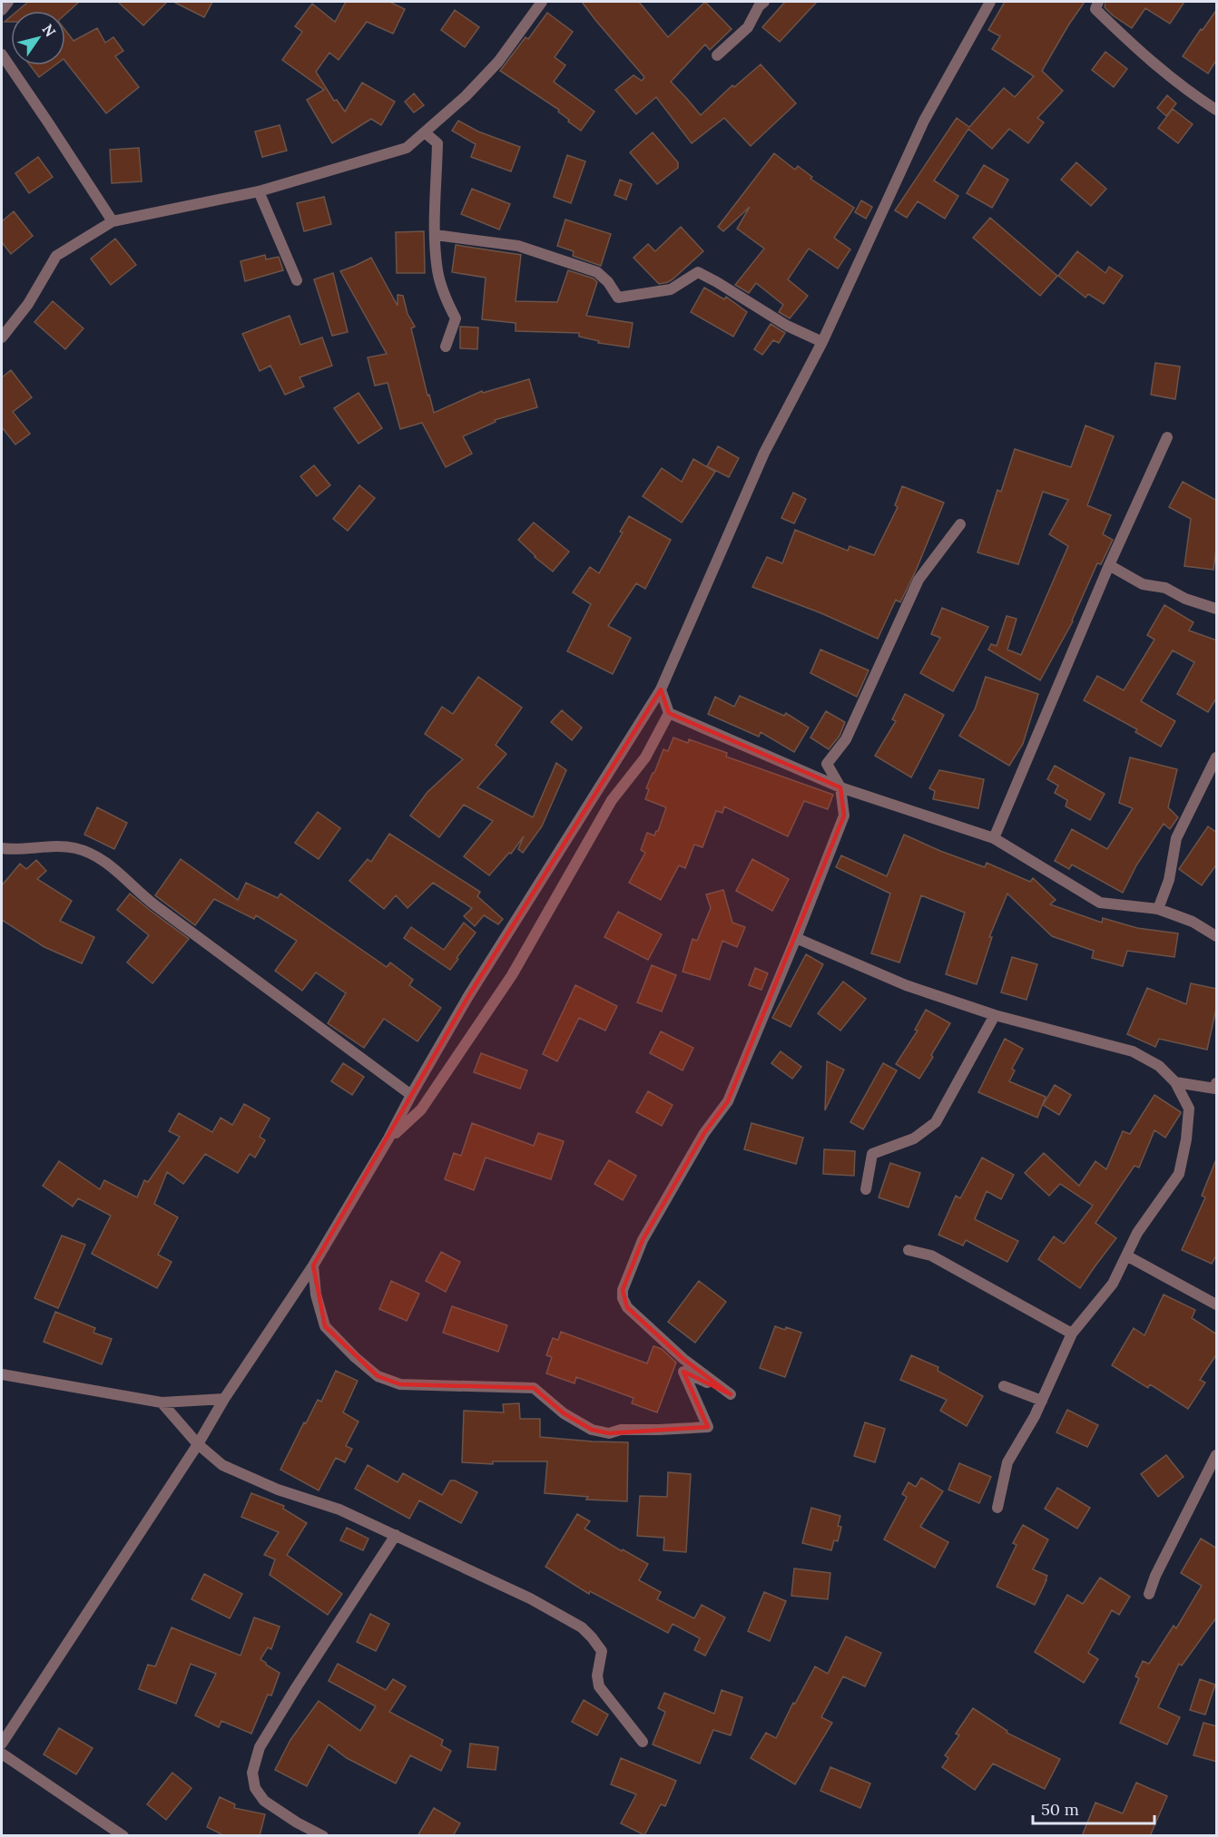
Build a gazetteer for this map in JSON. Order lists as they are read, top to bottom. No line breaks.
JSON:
{"scale_bar":"50 m","north":"top right"}
